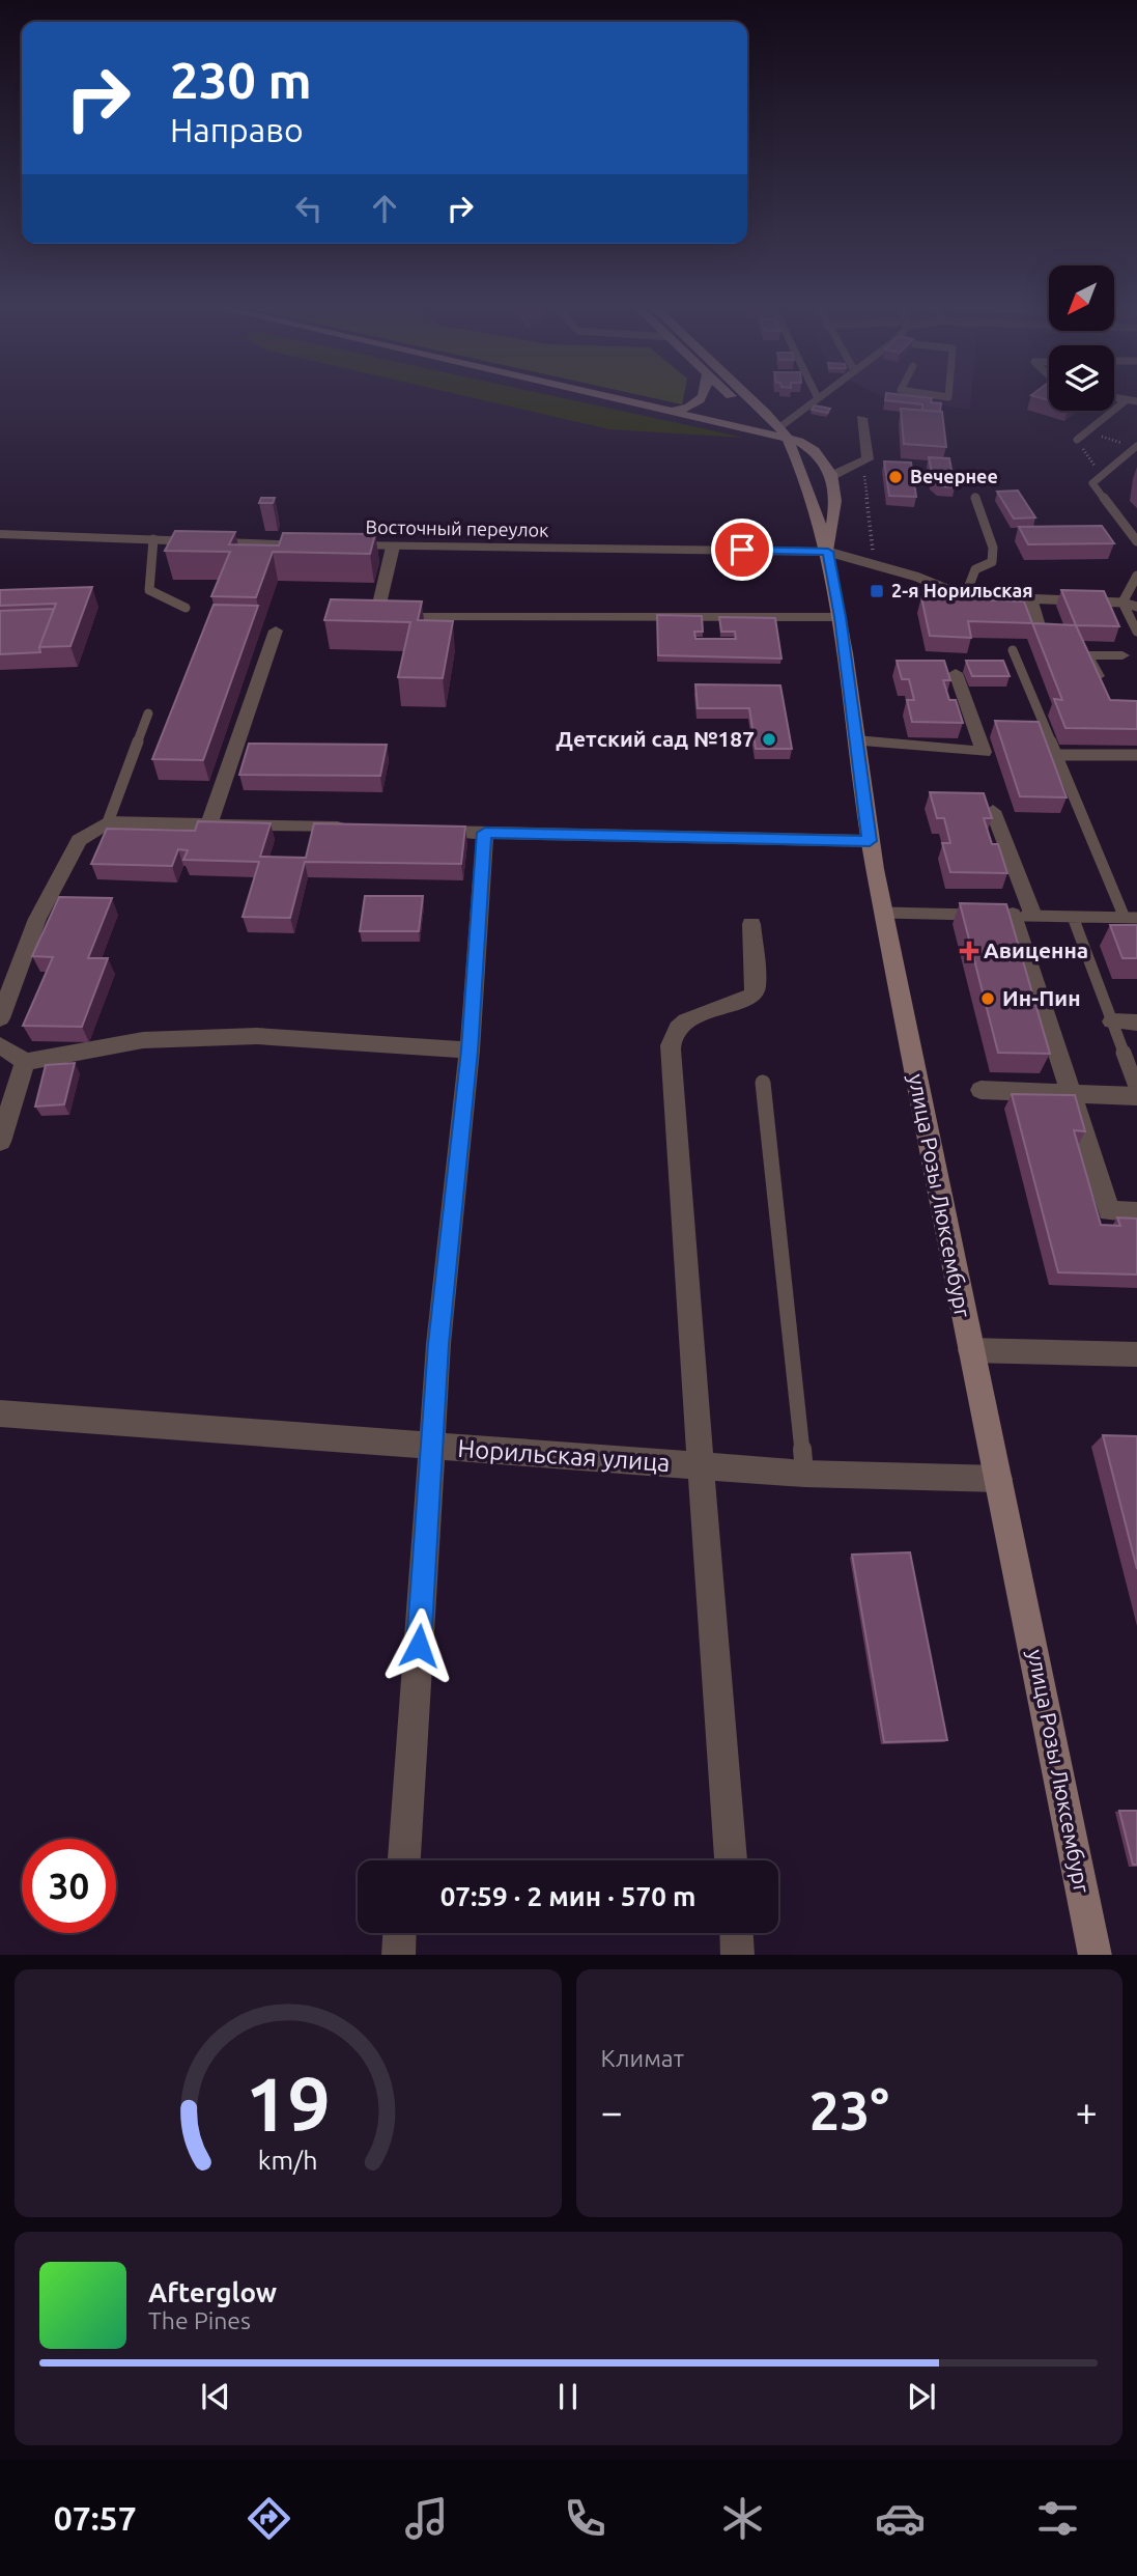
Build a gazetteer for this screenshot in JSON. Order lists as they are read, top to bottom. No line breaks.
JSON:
{"streets":{"main road":["улица Розы Люксембург"],"street":["Восточный переулок","Норильская улица"]},"crossings":[["Восточный переулок","улица Розы Люксембург"],["улица Розы Люксембург","Норильская улица"]],"places":{"other":["Вечернее","Детский сад №187","Ин-Пин"],"transit":["2-я Норильская"],"health":["Авиценна"]},"north":"bottom left","page":{"turn":["230 m","Направо"],"limit":"30","trip":"07:59 · 2 мин · 570 m","tile":"Климат","heat":["−","23°","+"],"song":["Afterglow","The Pines"],"tabs":"07:57","gauge":["19","km/h"]}}
